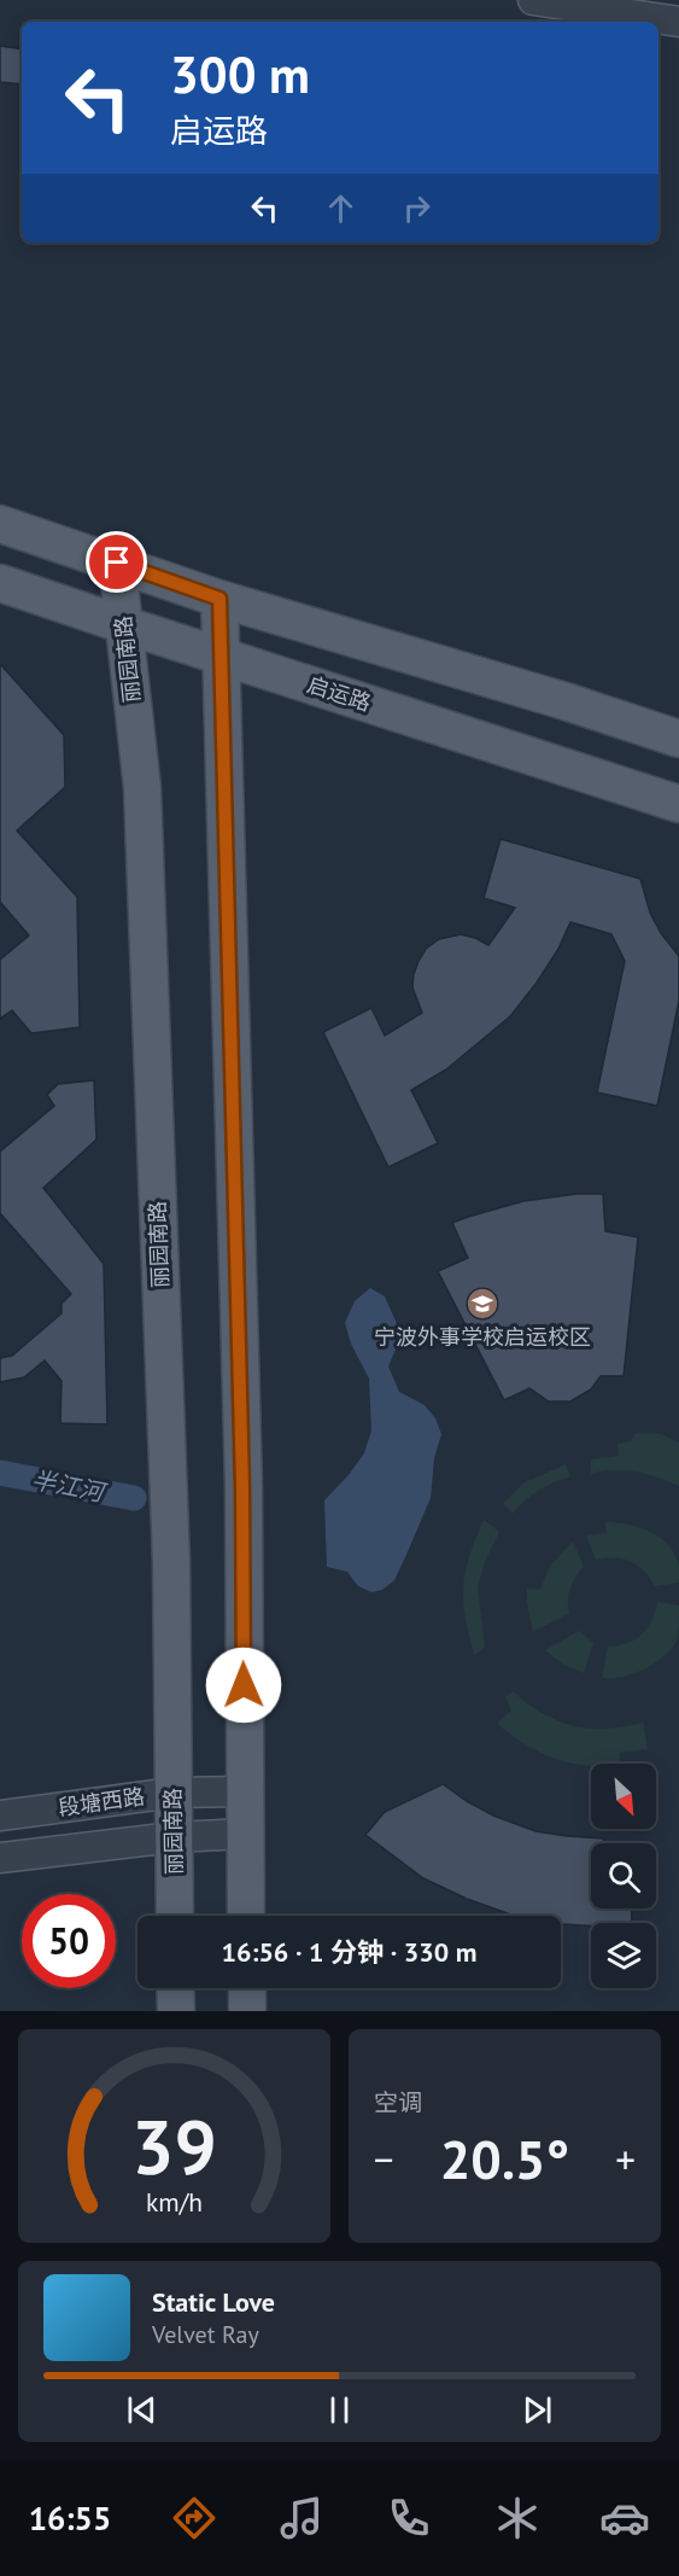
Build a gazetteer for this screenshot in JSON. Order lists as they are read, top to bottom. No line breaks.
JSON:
{"streets":{"main road":["丽园南路","启运路"],"street":["段塘西路"]},"crossings":[["丽园南路","启运路"],["丽园南路","段塘西路"]],"water":["半江河"],"places":{"school or university":["宁波外事学校启运校区"]},"north":"bottom right","page":{"turn":["300 m","启运路"],"limit":"50","trip":"16:56 · 1 分钟 · 330 m","tile":"空调","heat":["−","20.5°","+"],"song":["Static Love","Velvet Ray"],"tabs":"16:55","gauge":["39","km/h"]}}
